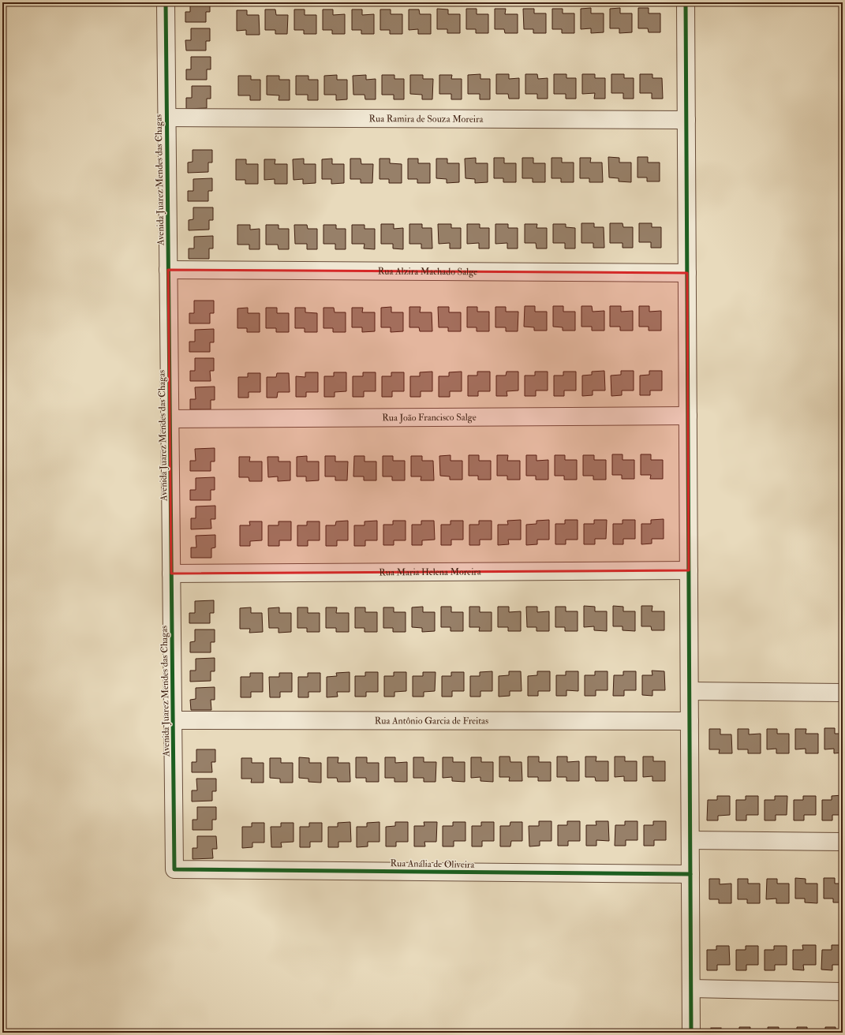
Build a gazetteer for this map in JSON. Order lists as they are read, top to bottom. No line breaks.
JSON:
{"streets":{"street":["Rua Ramira de Souza Moreira","Avenida Juarez Mendes das Chagas","Rua Alzira Machado Salge","Rua João Francisco Salge","Rua Maria Helena Moreira","Rua Antônio Garcia de Freitas","Rua Anália de Oliveira"]},"crossings":[["Rua Ramira de Souza Moreira","Avenida Juarez Mendes das Chagas"],["Avenida Juarez Mendes das Chagas","Rua Alzira Machado Salge"],["Avenida Juarez Mendes das Chagas","Rua João Francisco Salge"],["Avenida Juarez Mendes das Chagas","Rua Maria Helena Moreira"],["Avenida Juarez Mendes das Chagas","Rua Antônio Garcia de Freitas"],["Avenida Juarez Mendes das Chagas","Rua Anália de Oliveira"]]}
